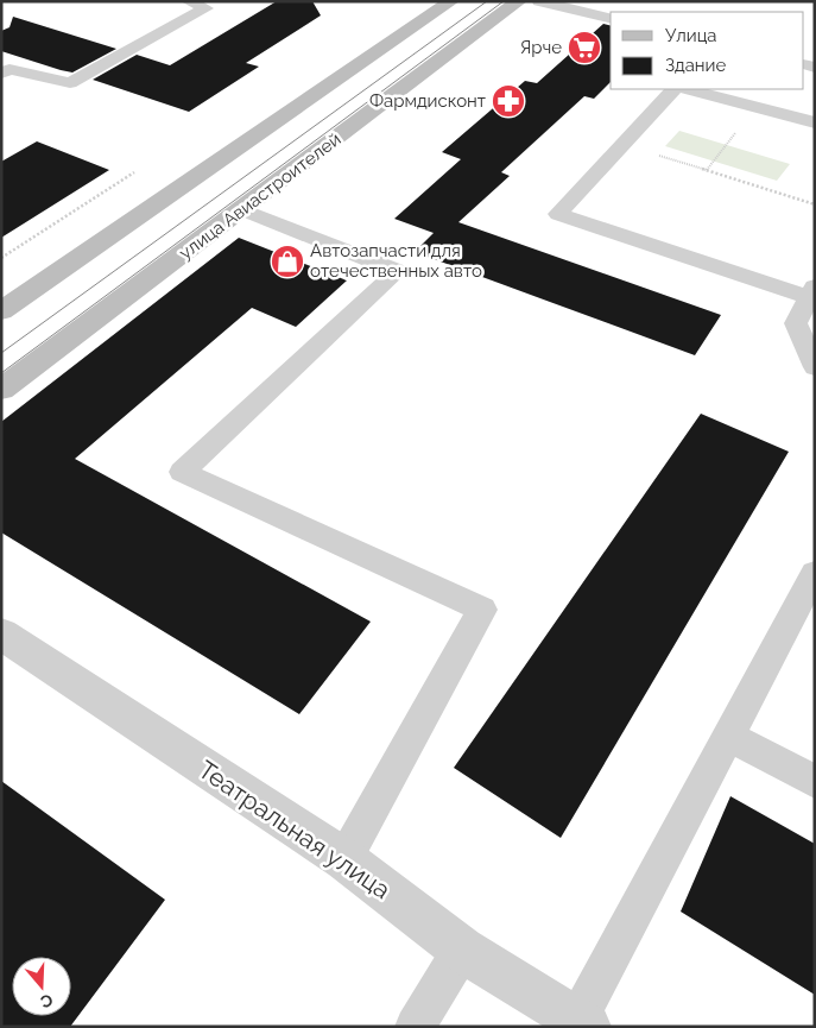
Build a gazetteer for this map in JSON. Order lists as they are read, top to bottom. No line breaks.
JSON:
{"streets":{"main road":["улица Авиастроителей"],"street":["Театральная улица"]},"places":{"supermarket":["Ярче"],"pharmacy":["Фармдисконт"],"shop":["Автозапчасти для отечественных авто"]},"legend":["Улица","Здание"],"north":"bottom"}
